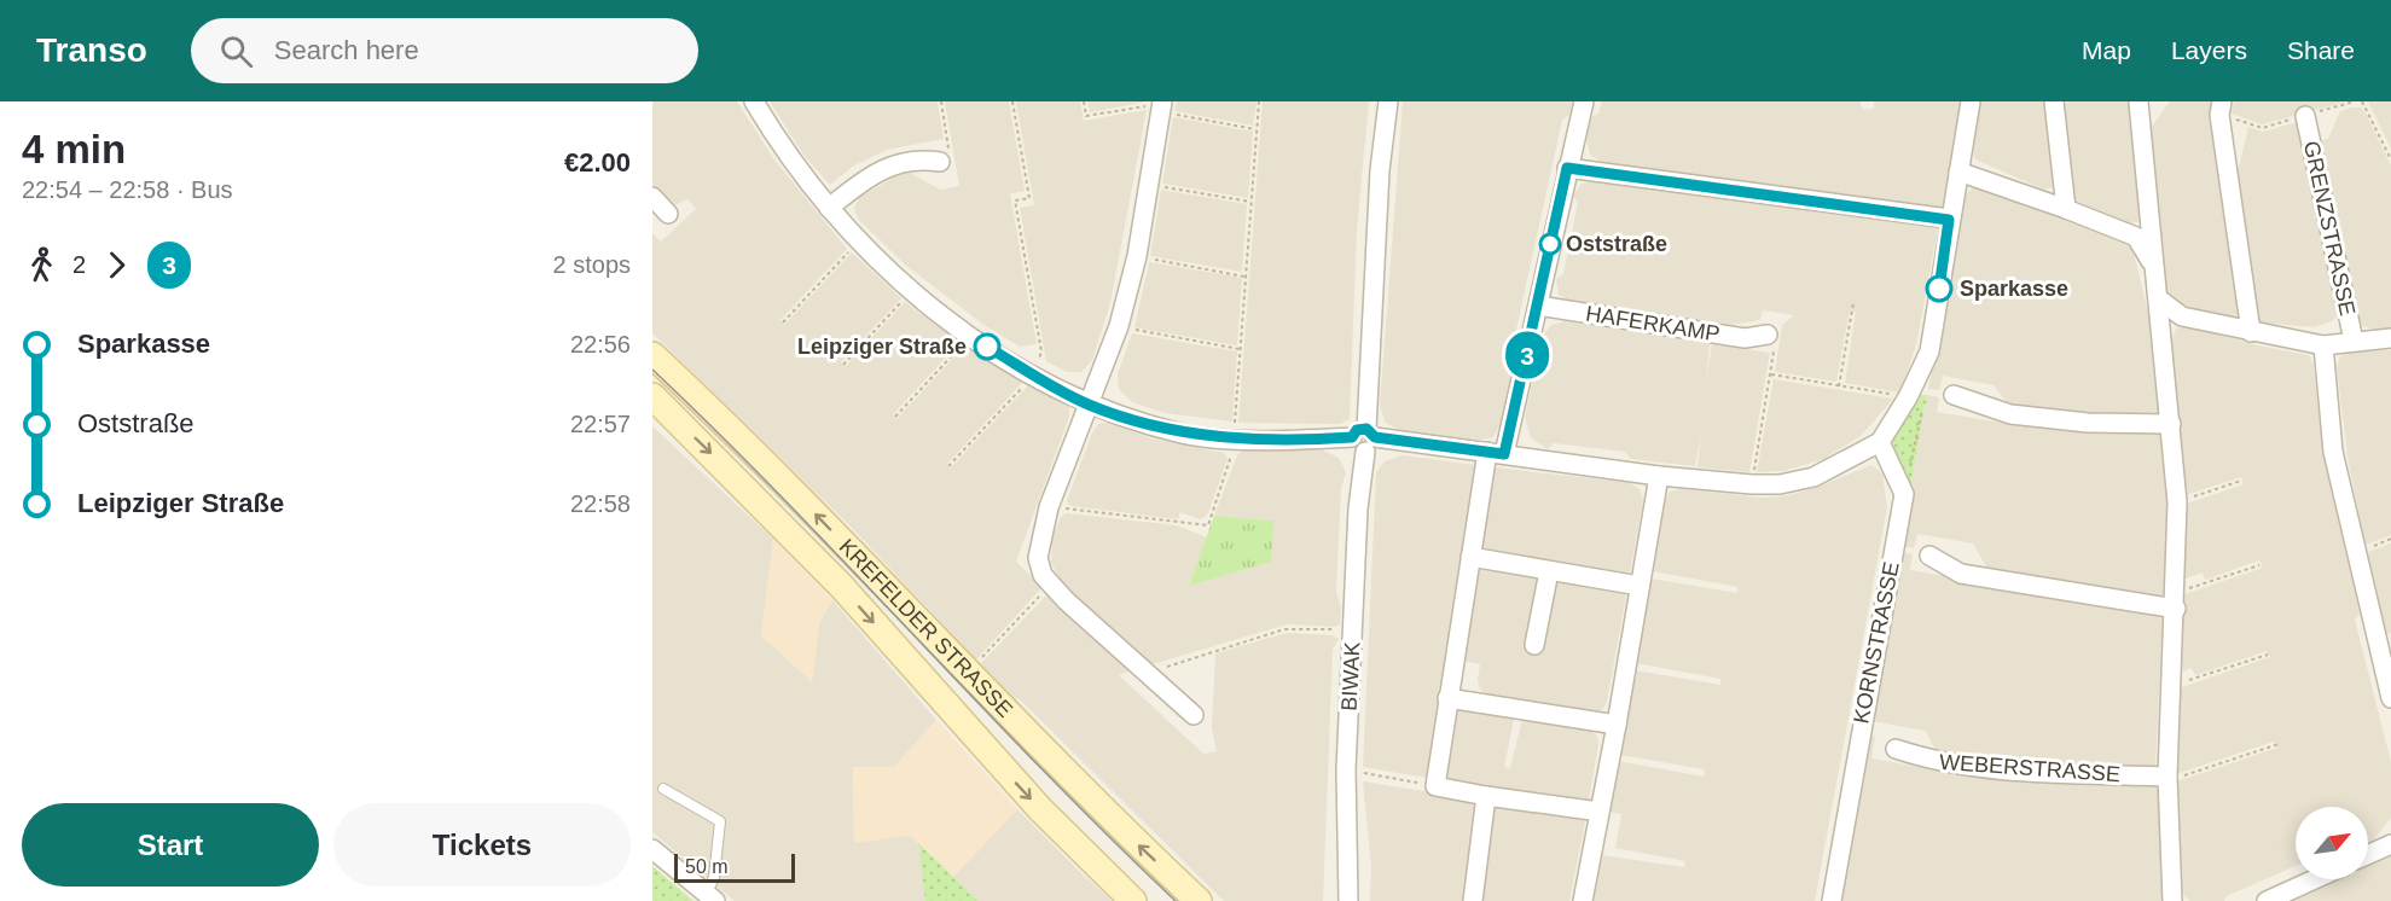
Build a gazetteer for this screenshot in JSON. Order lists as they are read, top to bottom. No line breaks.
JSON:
{"streets":{"main road":["KREFELDER STRASSE"],"street":["GRENZSTRASSE","HAFERKAMP","KORNSTRASSE","BIWAK","WEBERSTRASSE"]},"places":["Oststraße","Sparkasse","Leipziger Straße"],"lines":["bus line 3"],"scale_bar":"50 m","north":"top right","page":{"header":"Transo","search":"Search here","nav":["Map","Layers","Share"],"heading":["4 min","22:54 – 22:58 · Bus","€2.00"],"on_map":"3","legs":["2","3","2 stops"],"list":[{"name":"Sparkasse","value":"22:56"},{"name":"Oststraße","value":"22:57"},{"name":"Leipziger Straße","value":"22:58"}],"buttons":["Start","Tickets"],"scale":"50 m"}}
